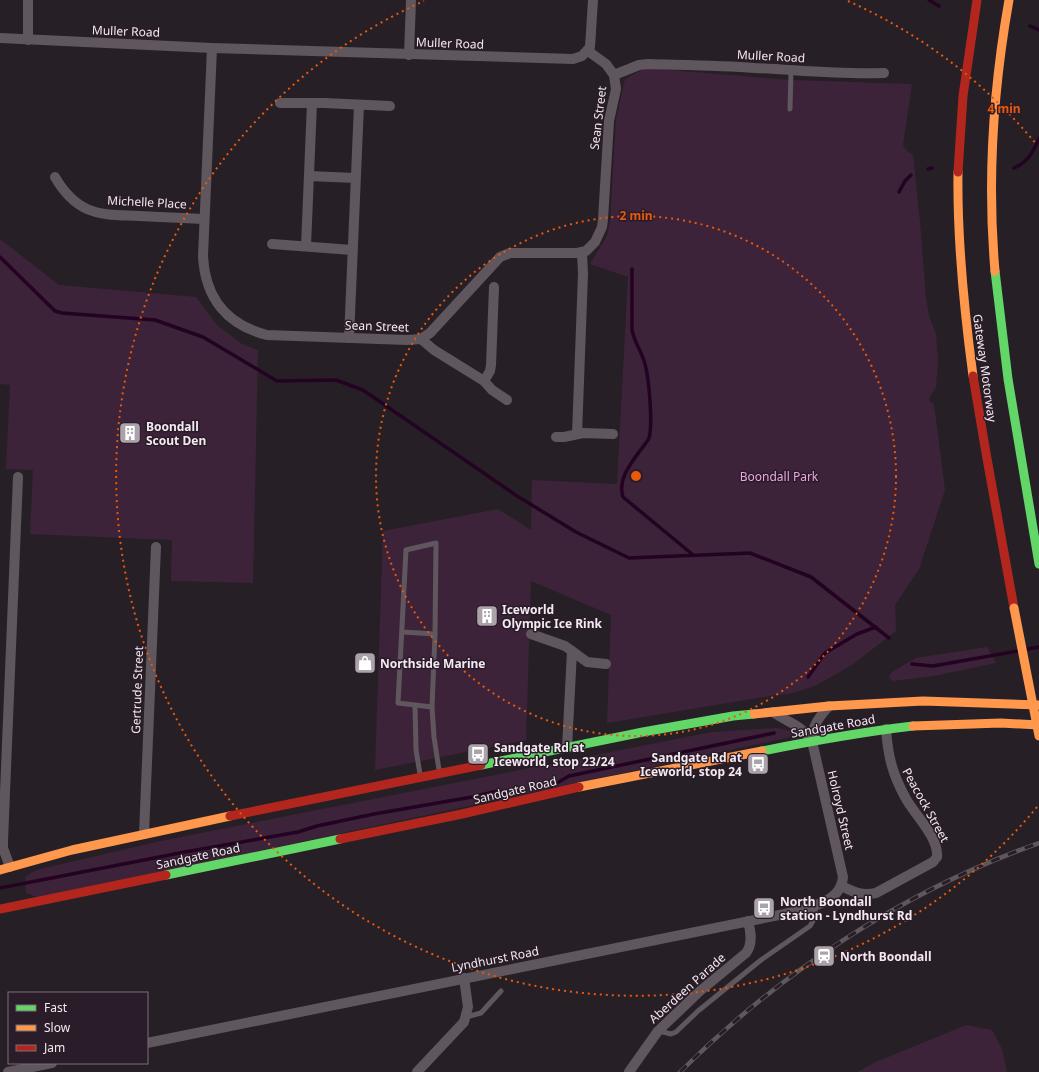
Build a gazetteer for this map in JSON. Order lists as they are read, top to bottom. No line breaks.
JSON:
{"streets":{"highway":["Gateway Motorway","Sandgate Road"],"street":["Muller Road","Sean Street","Michelle Place","Gertrude Street","Peacock Street","Holroyd Street","Lyndhurst Road","Aberdeen Parade"]},"crossings":[["Muller Road","Sean Street"],["Sean Street","Michelle Place"],["Gertrude Street","Sandgate Road"],["Sandgate Road","Peacock Street"],["Sandgate Road","Holroyd Street"],["Peacock Street","Holroyd Street"],["Peacock Street","Lyndhurst Road"],["Holroyd Street","Lyndhurst Road"],["Lyndhurst Road","Aberdeen Parade"]],"parks":["Boondall Park"],"places":{"building":["Boondall Scout Den","Iceworld Olympic Ice Rink"],"shop":["Northside Marine"],"bus stop":["Sandgate Rd at Iceworld, stop 23/24","Sandgate Rd at Iceworld, stop 24","North Boondall station - Lyndhurst Rd"],"station":["North Boondall"]},"legend":["Fast","Slow","Jam"],"rings":["4 min","2 min"]}
